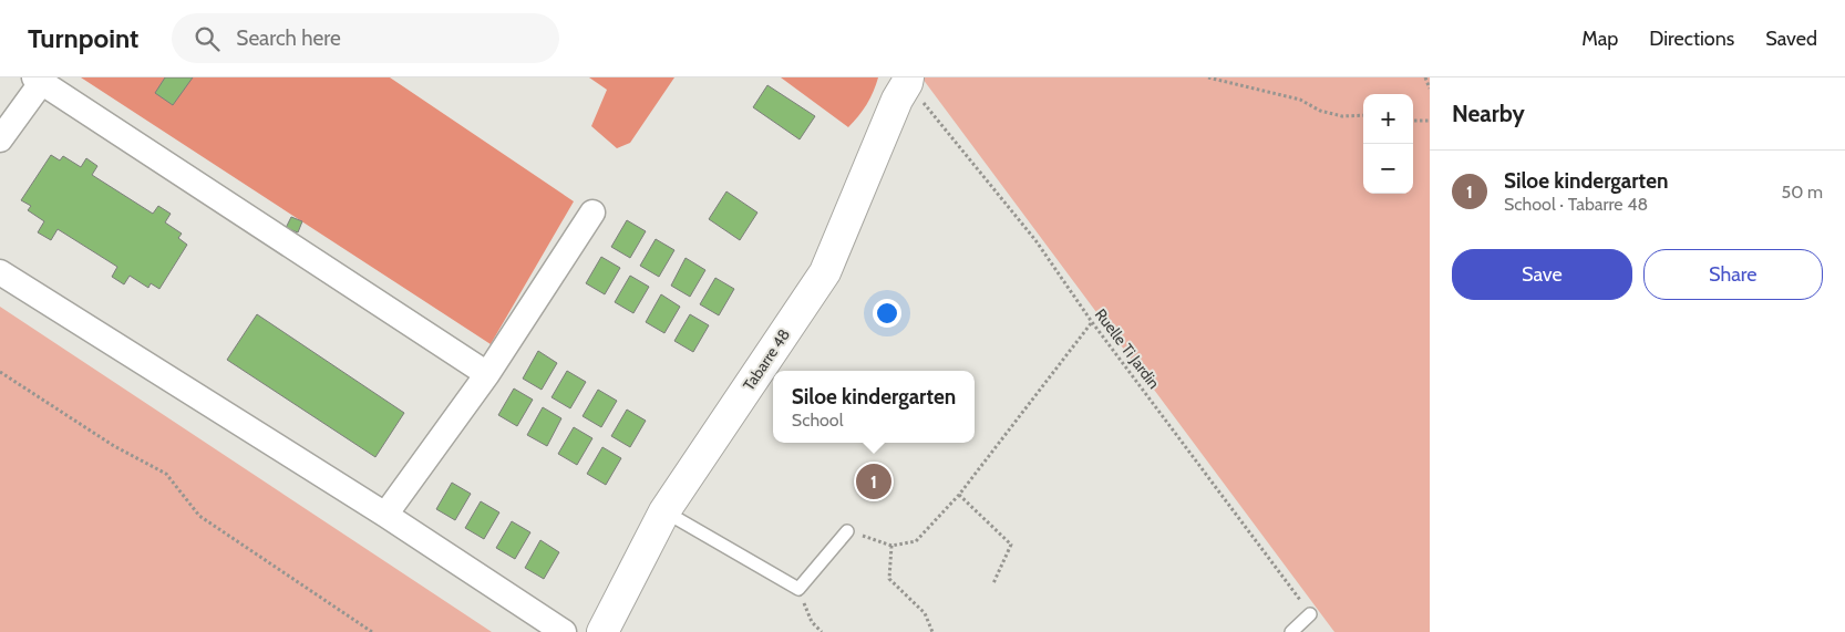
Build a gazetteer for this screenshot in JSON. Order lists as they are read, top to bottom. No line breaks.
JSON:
{"streets":{"street":["Tabarre 48"],"path":["Ruelle Ti Jardin"]},"crossings":[["Ruelle Ti Jardin","Tabarre 48"]],"page":{"header":"Turnpoint","search":"Search here","nav":["Map","Directions","Saved"],"heading":"Nearby","map_buttons":["+","−"],"list":[{"mark":"1","name":"Siloe kindergarten","note":"School · Tabarre 48","value":"50 m"}],"buttons":["Save","Share"],"popup":["Siloe kindergarten","School"],"pins":"1"}}
